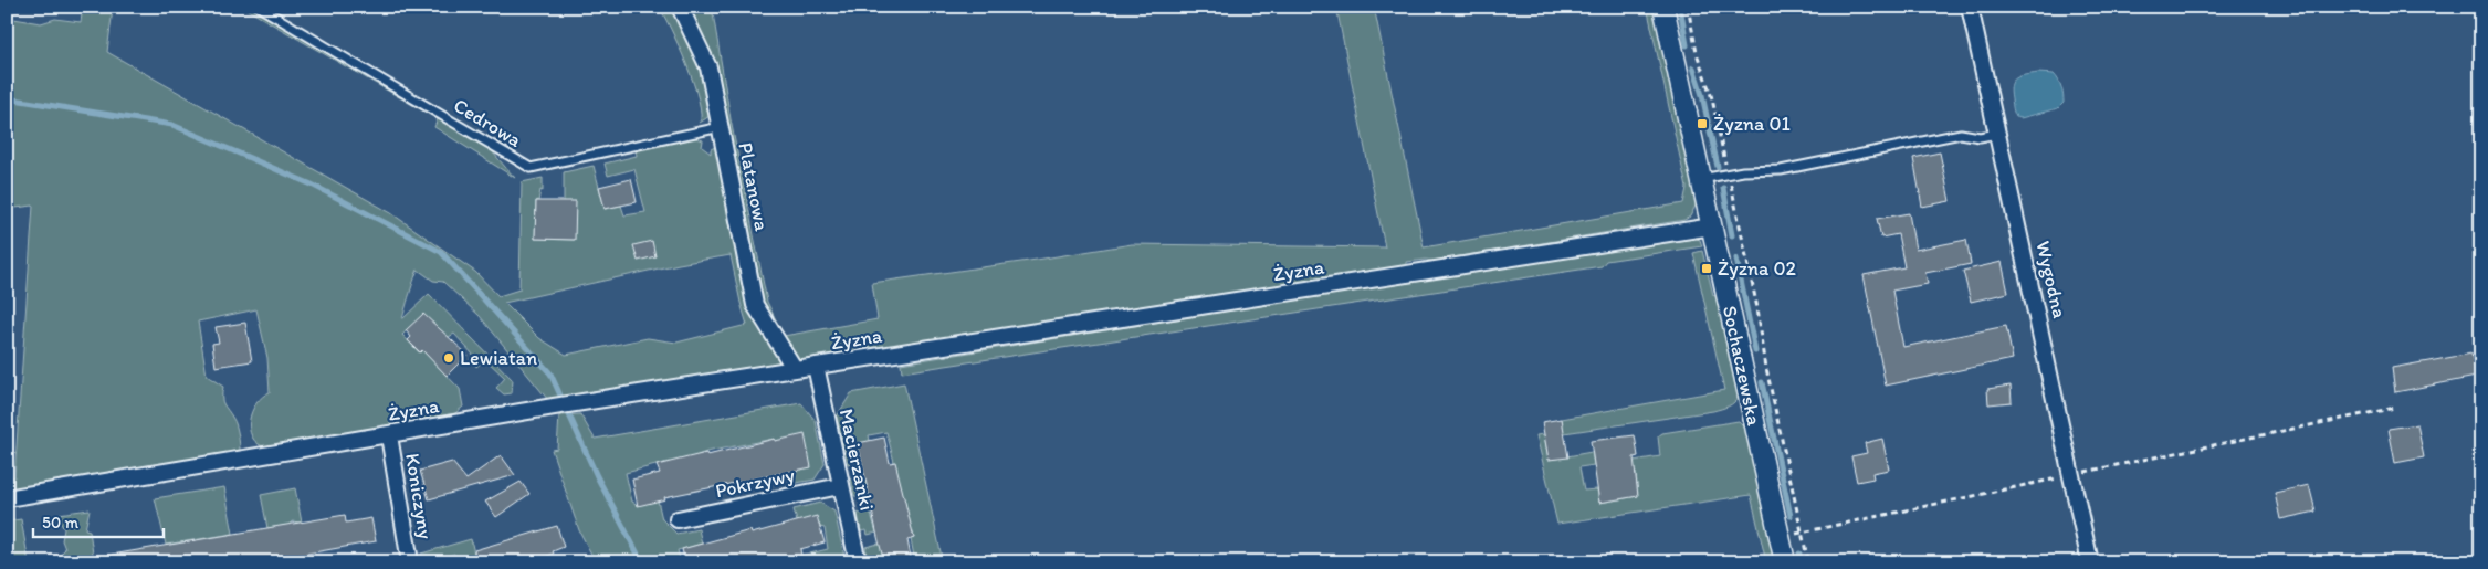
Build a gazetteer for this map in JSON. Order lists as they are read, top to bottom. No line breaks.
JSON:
{"streets":{"street":["Platanowa","Żyzna","Wygodna","Sochaczewska","Macierzanki","Pokrzywy","Koniczyny"],"lane":["Cedrowa"]},"crossings":[["Cedrowa","Platanowa"],["Platanowa","Żyzna"],["Żyzna","Sochaczewska"],["Żyzna","Macierzanki"],["Żyzna","Koniczyny"],["Macierzanki","Pokrzywy"]],"places":{"transit":["Żyzna 01","Żyzna 02"],"other":["Lewiatan"]},"scale_bar":"50 m"}
